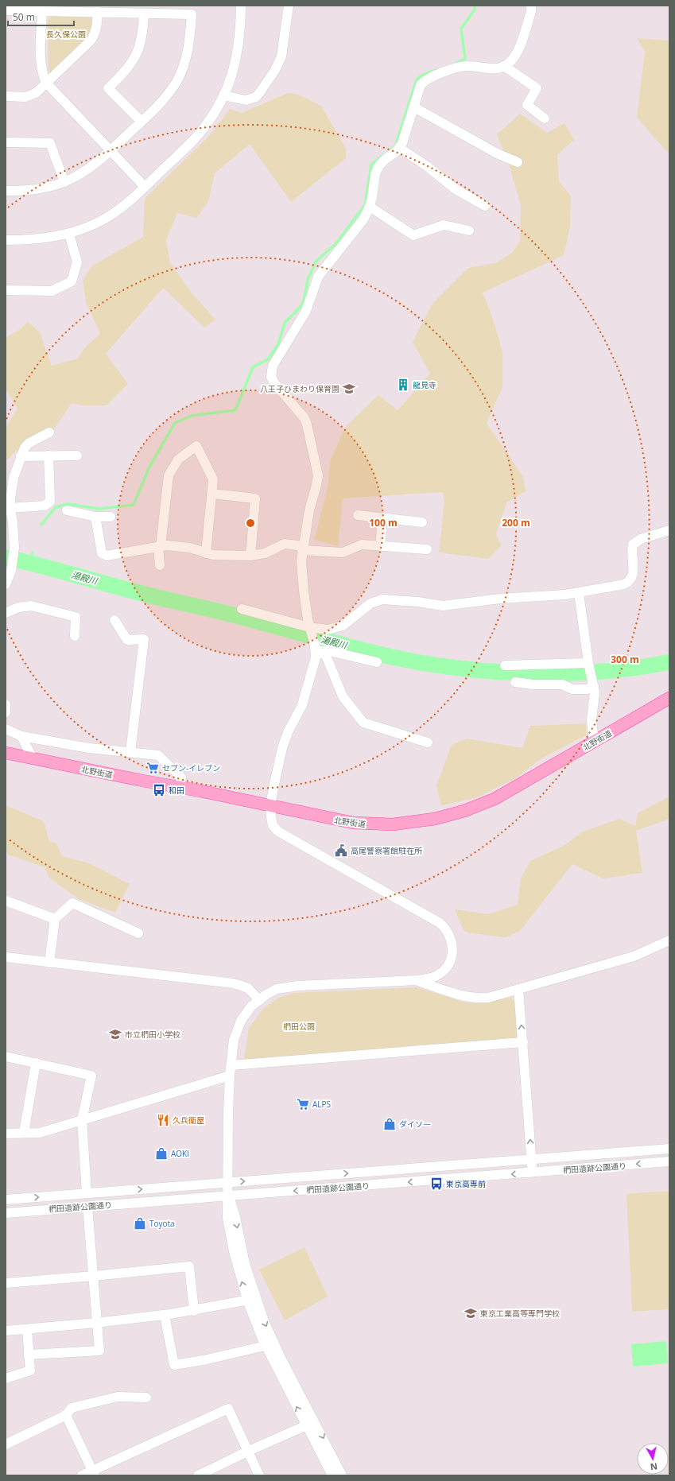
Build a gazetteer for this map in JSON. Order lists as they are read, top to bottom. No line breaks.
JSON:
{"streets":{"main road":["北野街道"],"street":["椚田遺跡公園通り"]},"water":["湯殿川"],"parks":["長久保公園","椚田公園"],"places":{"building":["龍見寺"],"school or university":["八王子ひまわり保育園","市立椚田小学校","東京工業高等専門学校"],"supermarket":["セブン-イレブン","ALPS"],"bus stop":["和田","東京高専前"],"public building":["高尾警察署館駐在所"],"restaurant":["久兵衛屋"],"shop":["ダイソー","AOKI","Toyota"]},"scale_bar":"50 m","north":"bottom","rings":["100 m","200 m","300 m"]}
